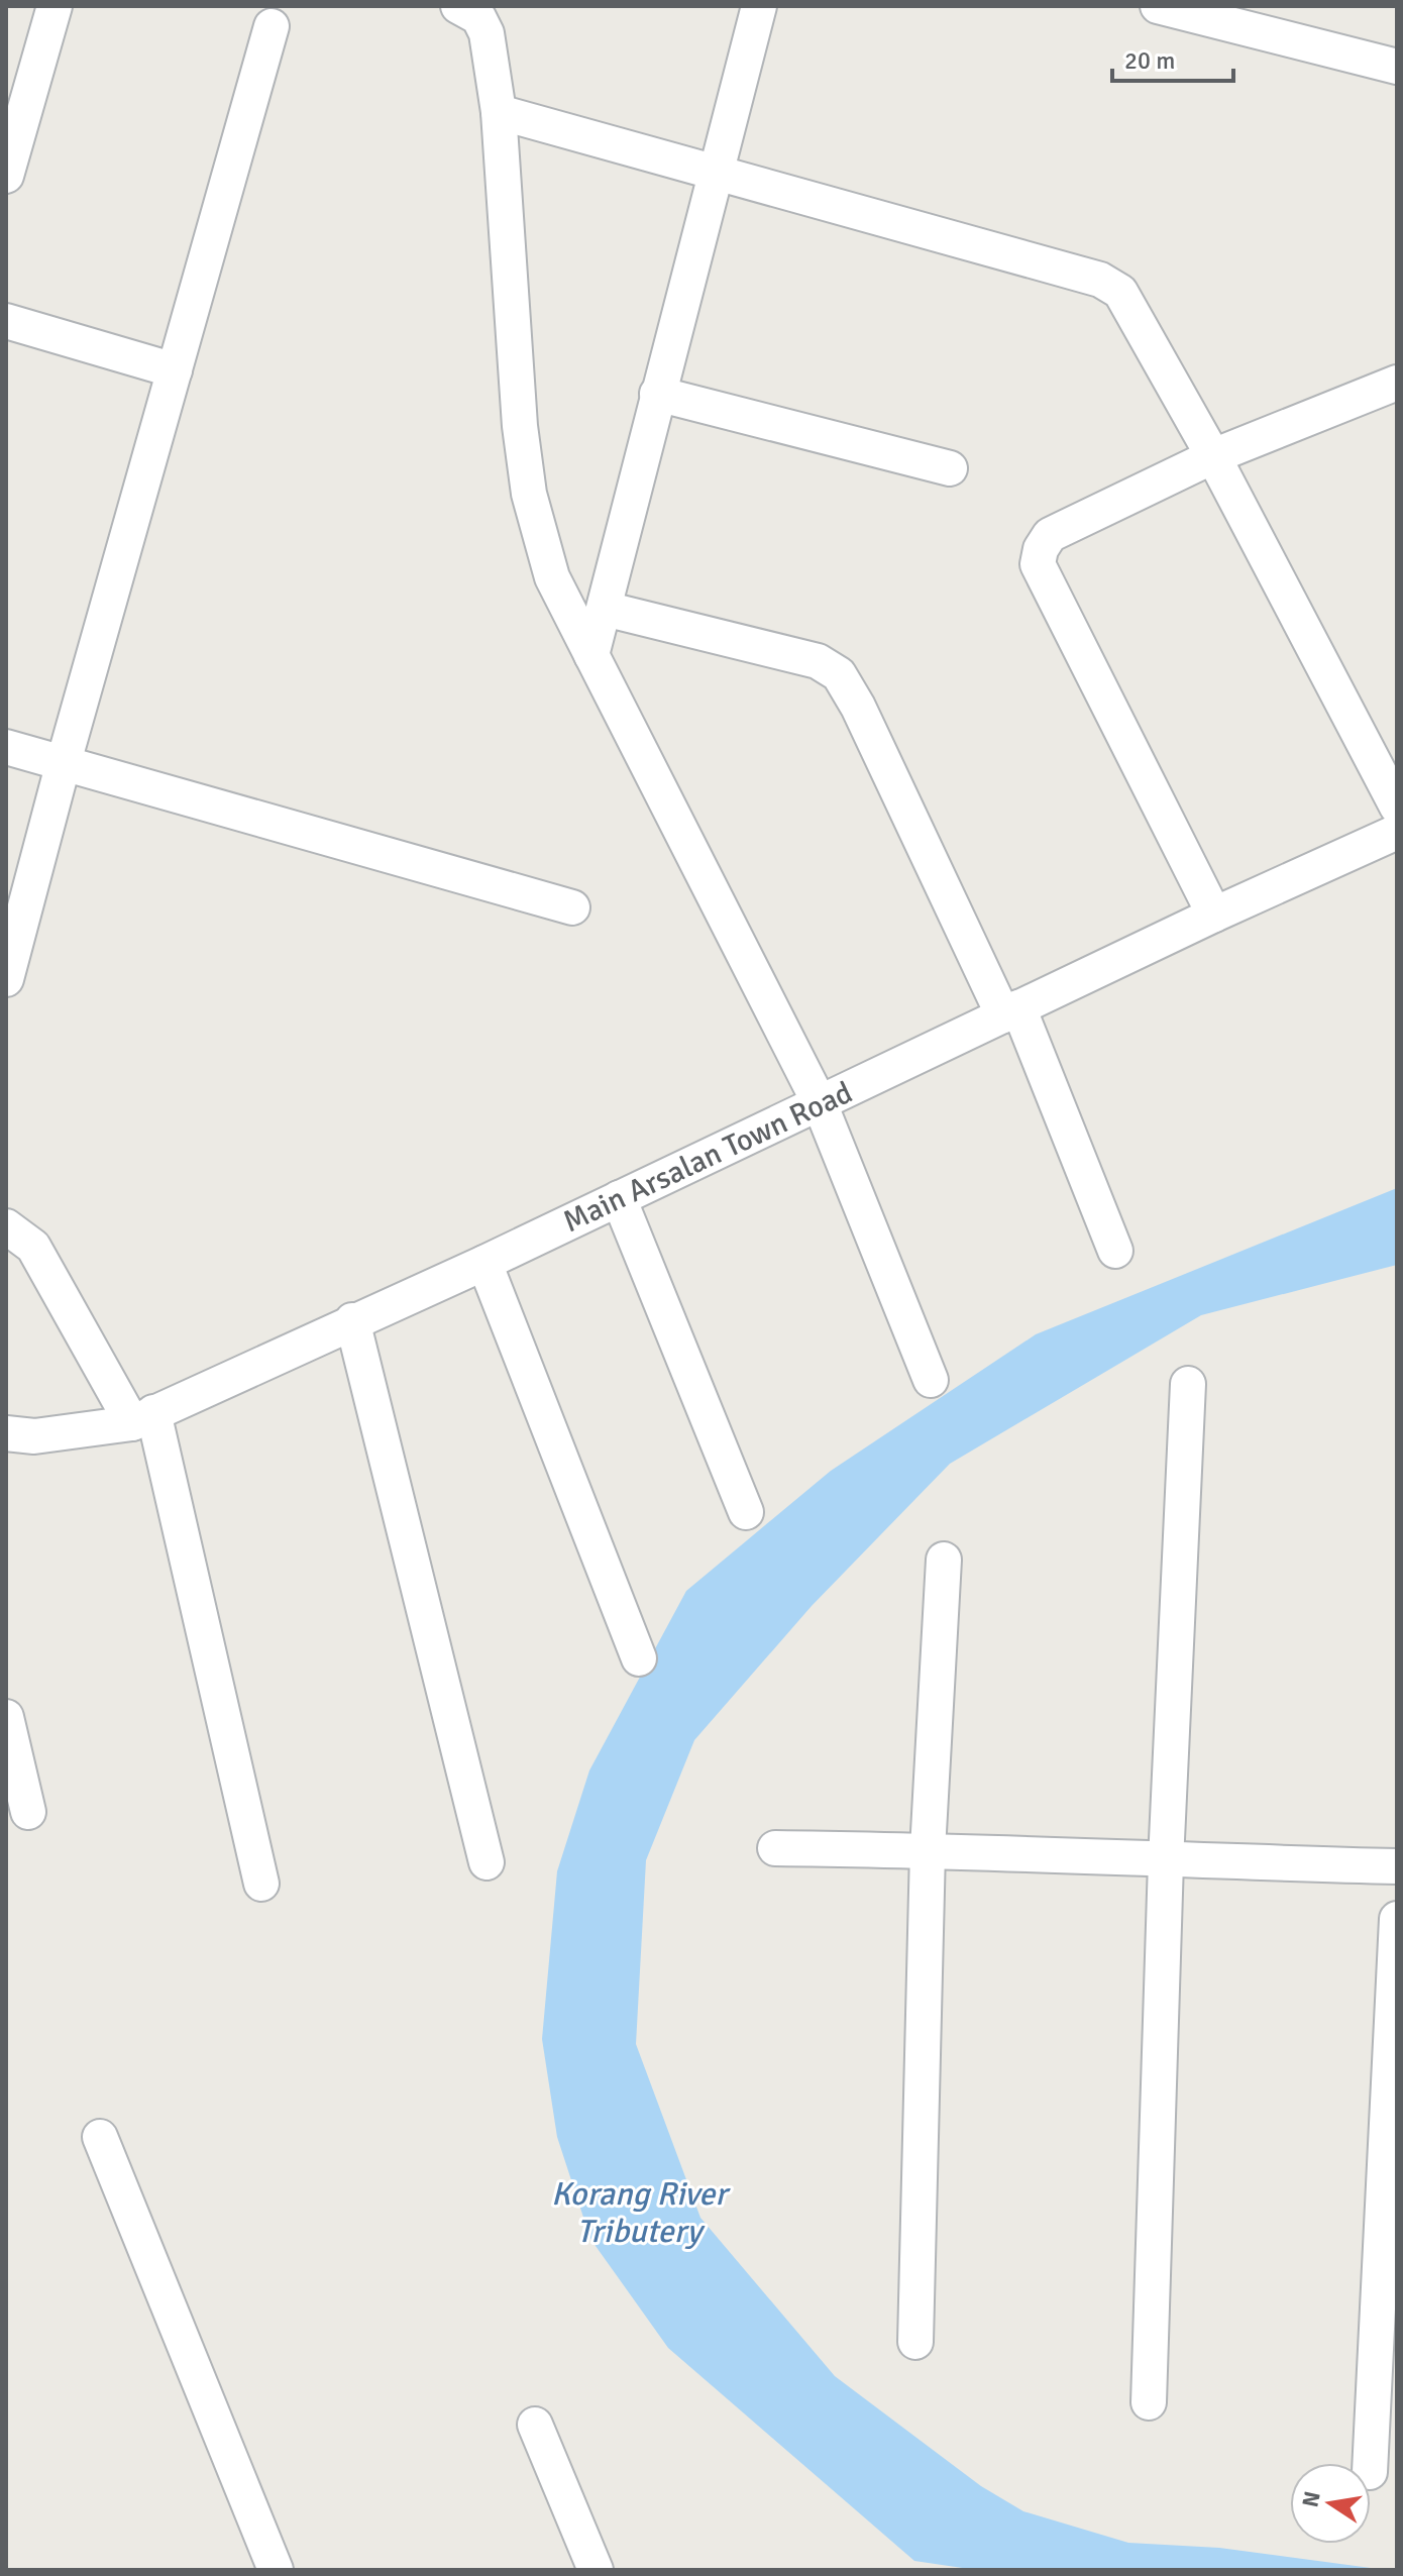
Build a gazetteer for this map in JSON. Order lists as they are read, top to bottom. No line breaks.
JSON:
{"streets":{"street":["Main Arsalan Town Road"]},"water":["Korang River Tributery"],"scale_bar":"20 m","north":"left"}
